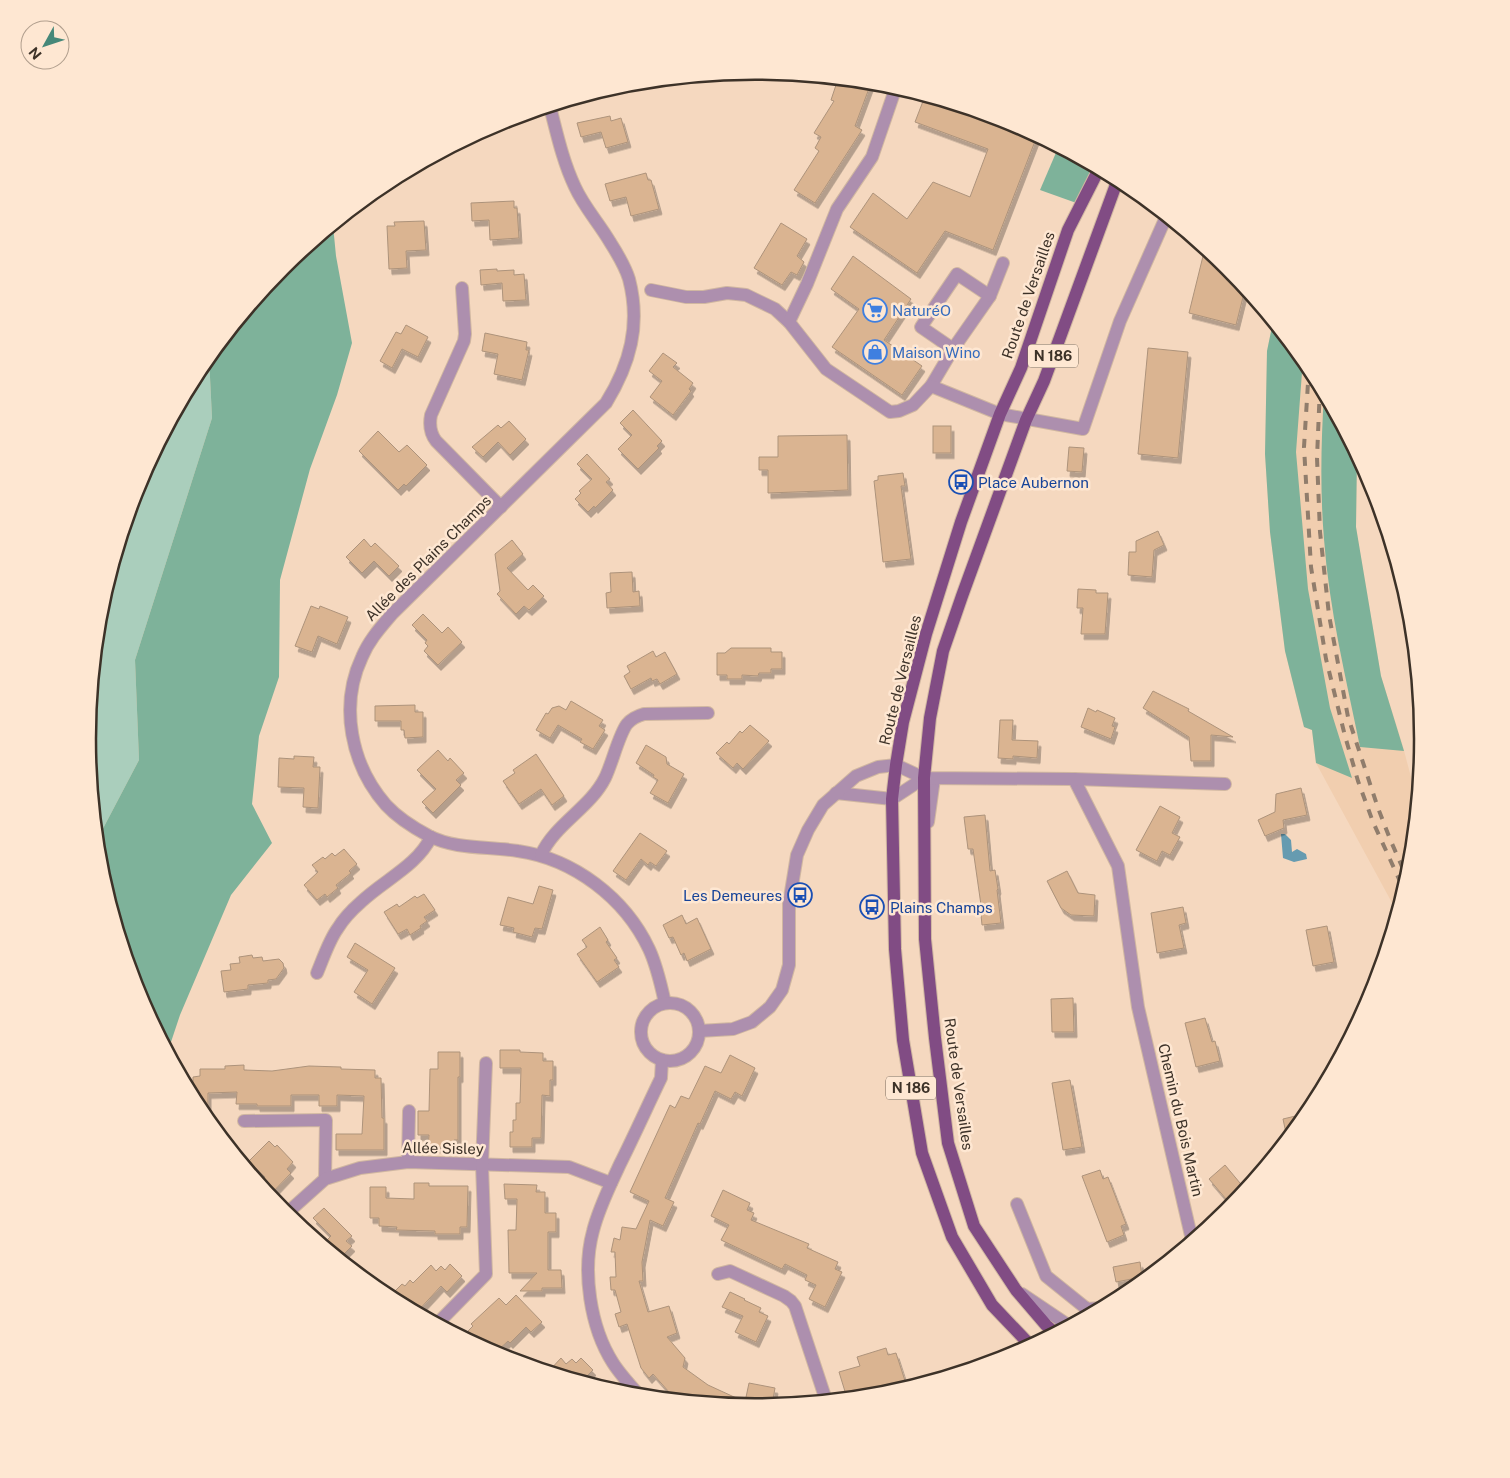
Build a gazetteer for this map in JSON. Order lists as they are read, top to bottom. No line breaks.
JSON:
{"streets":{"main road":["Route de Versailles","N 186"],"street":["Allée des Plains Champs","Chemin du Bois Martin","Allée Sisley"]},"places":{"supermarket":["NaturéO"],"shop":["Maison Wino"],"bus stop":["Place Aubernon","Les Demeures","Plains Champs"]},"north":"bottom left"}
